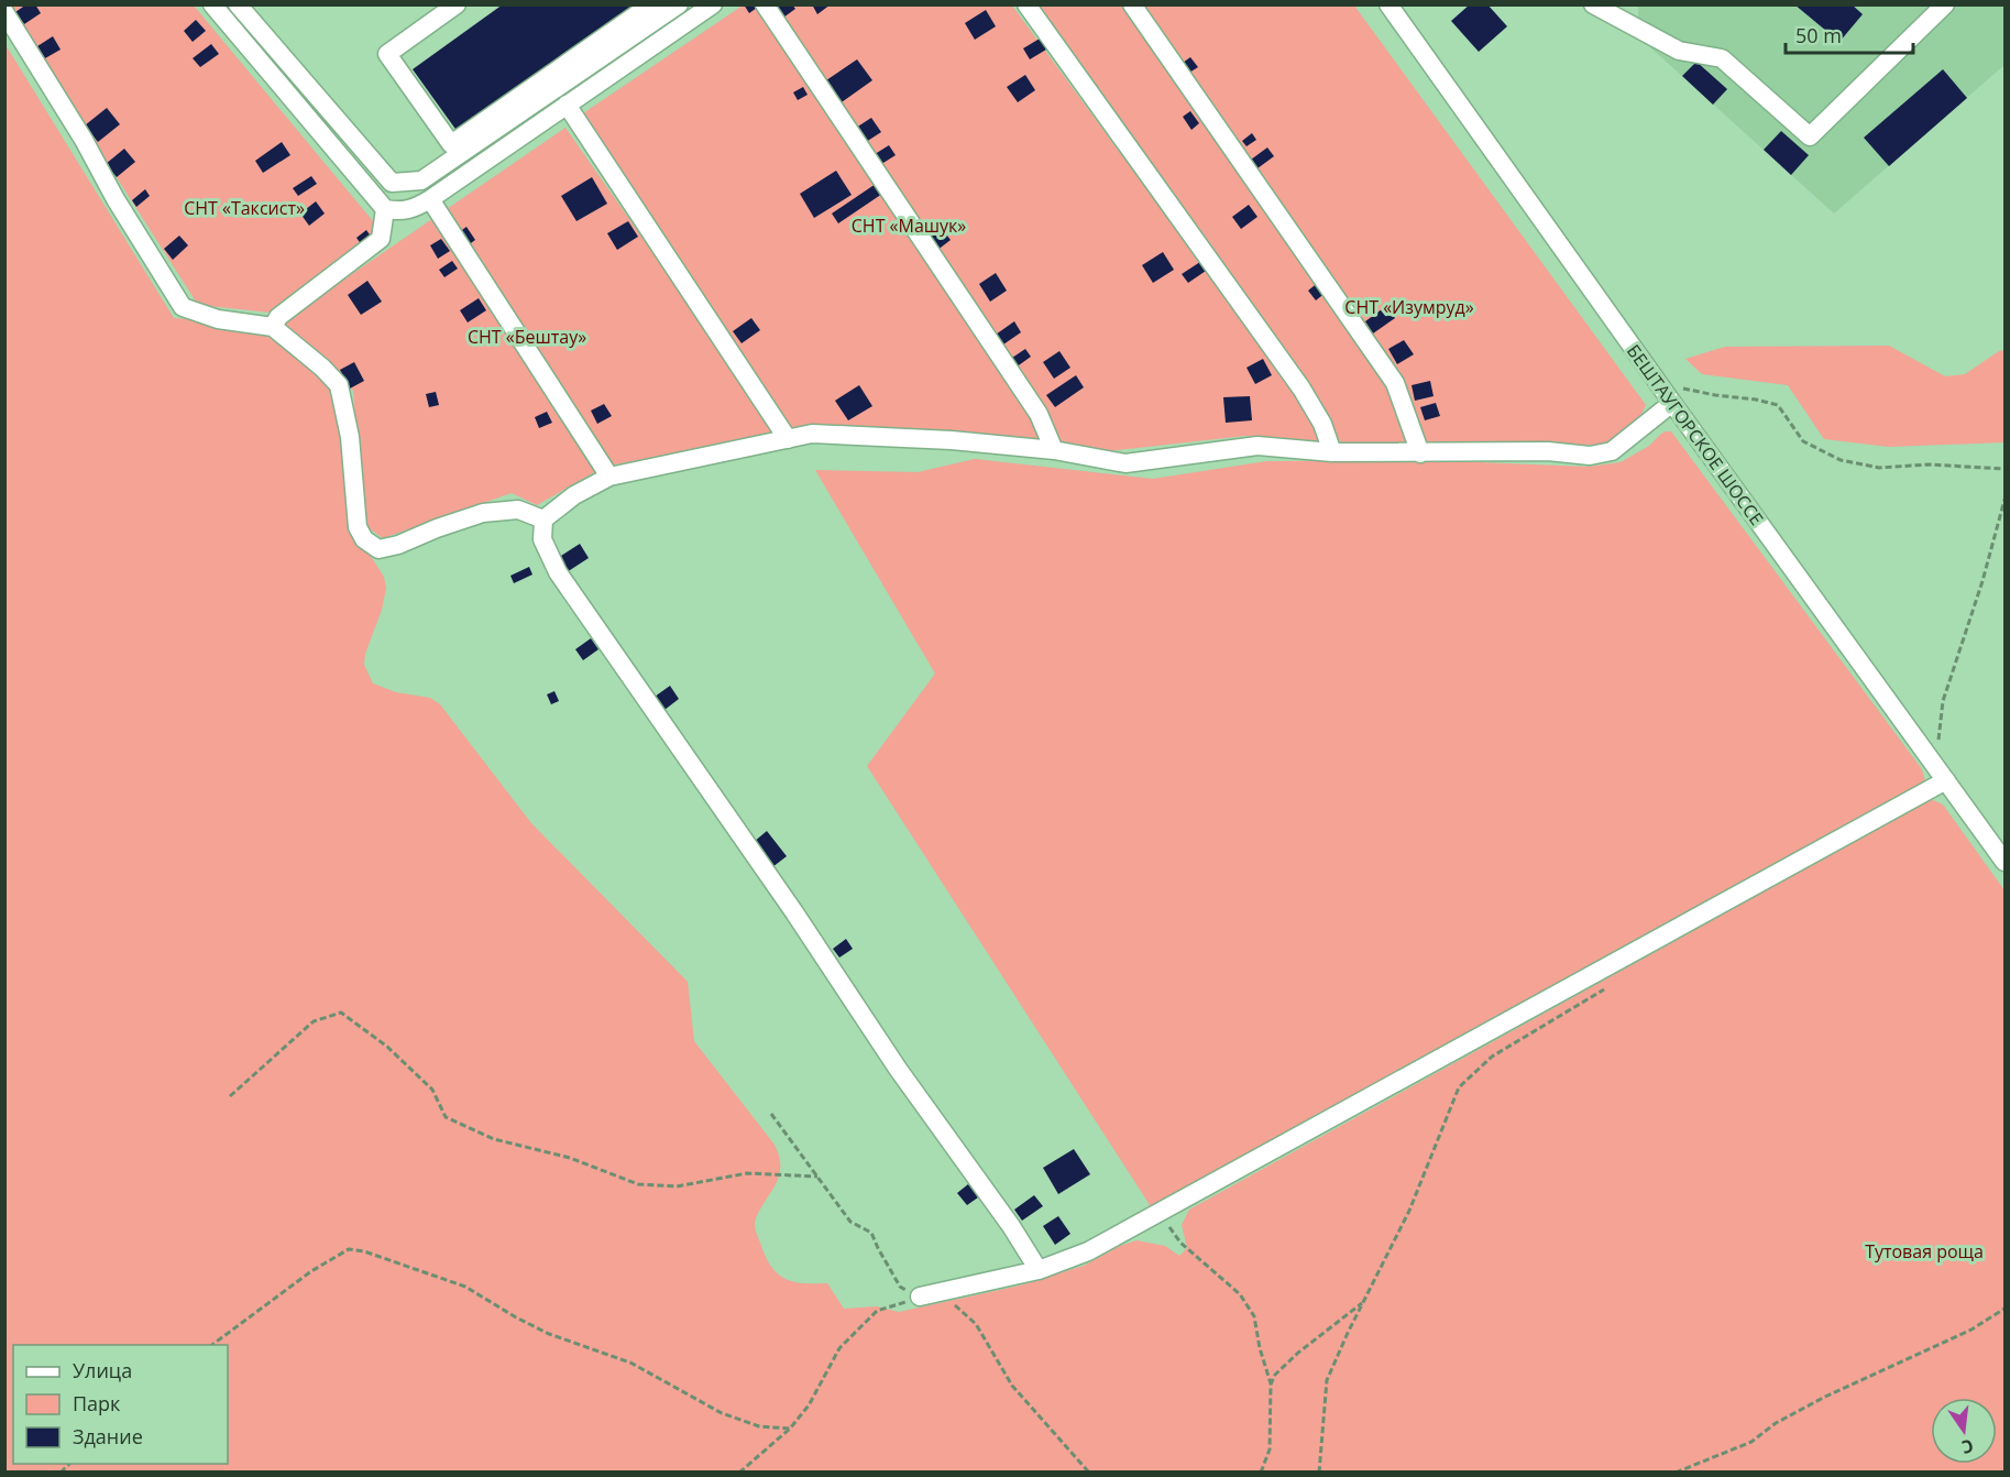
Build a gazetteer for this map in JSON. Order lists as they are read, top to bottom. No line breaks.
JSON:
{"streets":{"street":["БЕШТАУГОРСКОЕ ШОССЕ"]},"parks":["СНТ «Таксист»","СНТ «Машук»","СНТ «Изумруд»","СНТ «Бештау»","Тутовая роща"],"legend":["Улица","Парк","Здание"],"scale_bar":"50 m","north":"bottom"}
